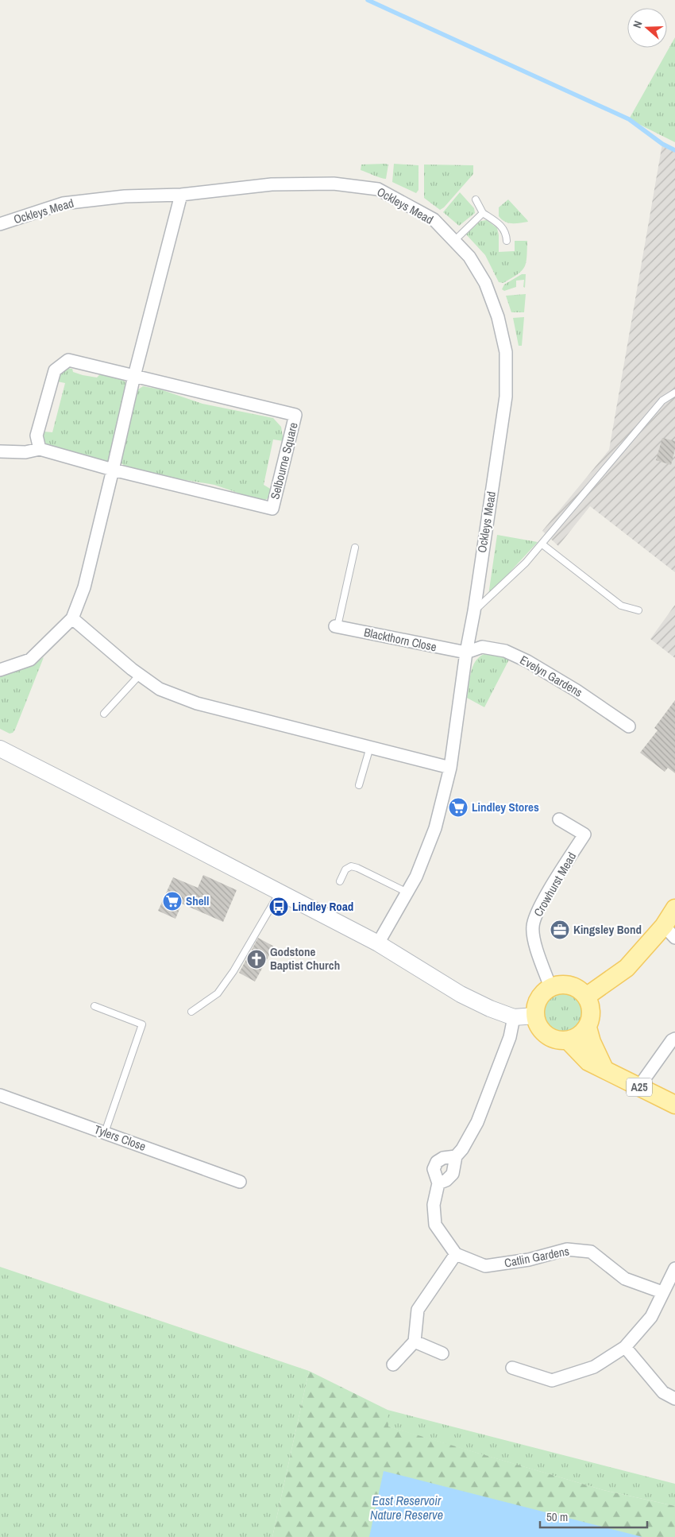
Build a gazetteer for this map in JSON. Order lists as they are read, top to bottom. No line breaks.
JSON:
{"streets":{"main road":["A25"],"street":["Ockleys Mead","Selbourne Square","Blackthorn Close","Evelyn Gardens","Crowhurst Mead","Tylers Close","Catlin Gardens"]},"crossings":[["Ockleys Mead","Blackthorn Close"],["Ockleys Mead","Evelyn Gardens"],["Blackthorn Close","Evelyn Gardens"],["Crowhurst Mead","A25"]],"water":["East Reservoir Nature Reserve"],"places":{"supermarket":["Lindley Stores","Shell"],"bus stop":["Lindley Road"],"office":["Kingsley Bond"],"church":["Godstone Baptist Church"]},"scale_bar":"50 m","north":"left"}
